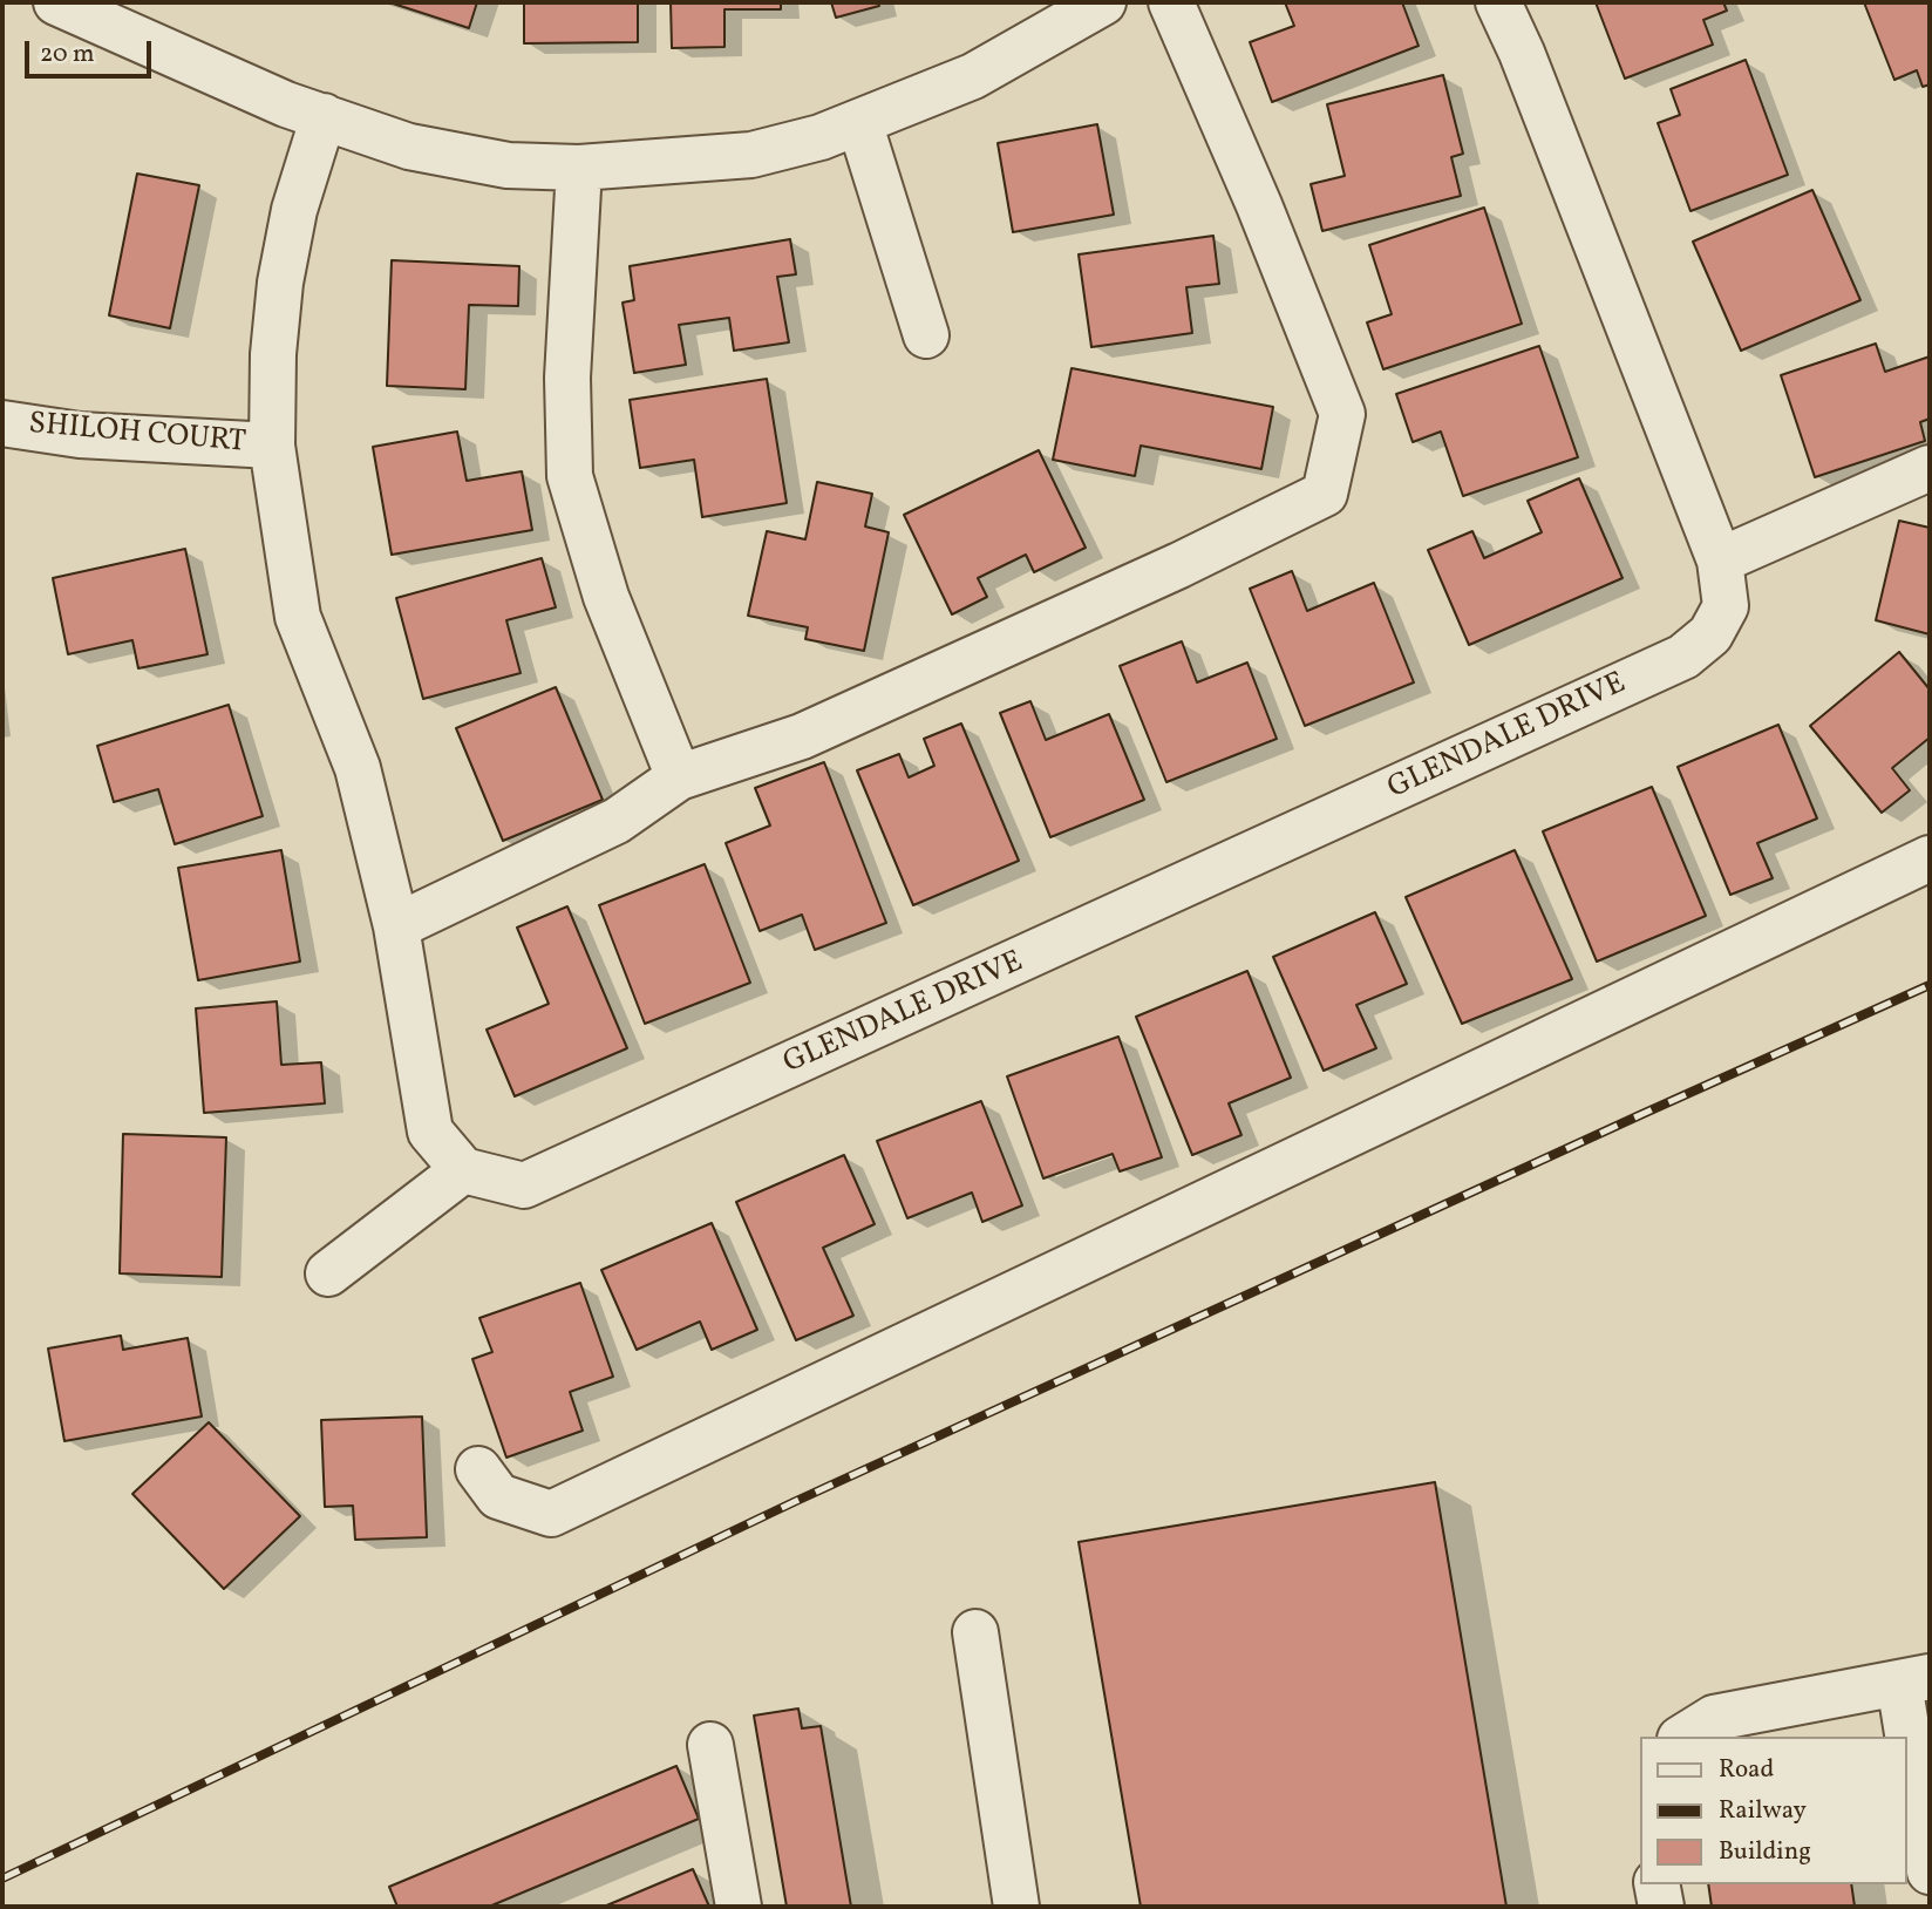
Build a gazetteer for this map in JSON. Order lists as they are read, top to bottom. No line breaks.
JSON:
{"streets":{"street":["SHILOH COURT","GLENDALE DRIVE"]},"legend":["Road","Railway","Building"],"scale_bar":"20 m"}
